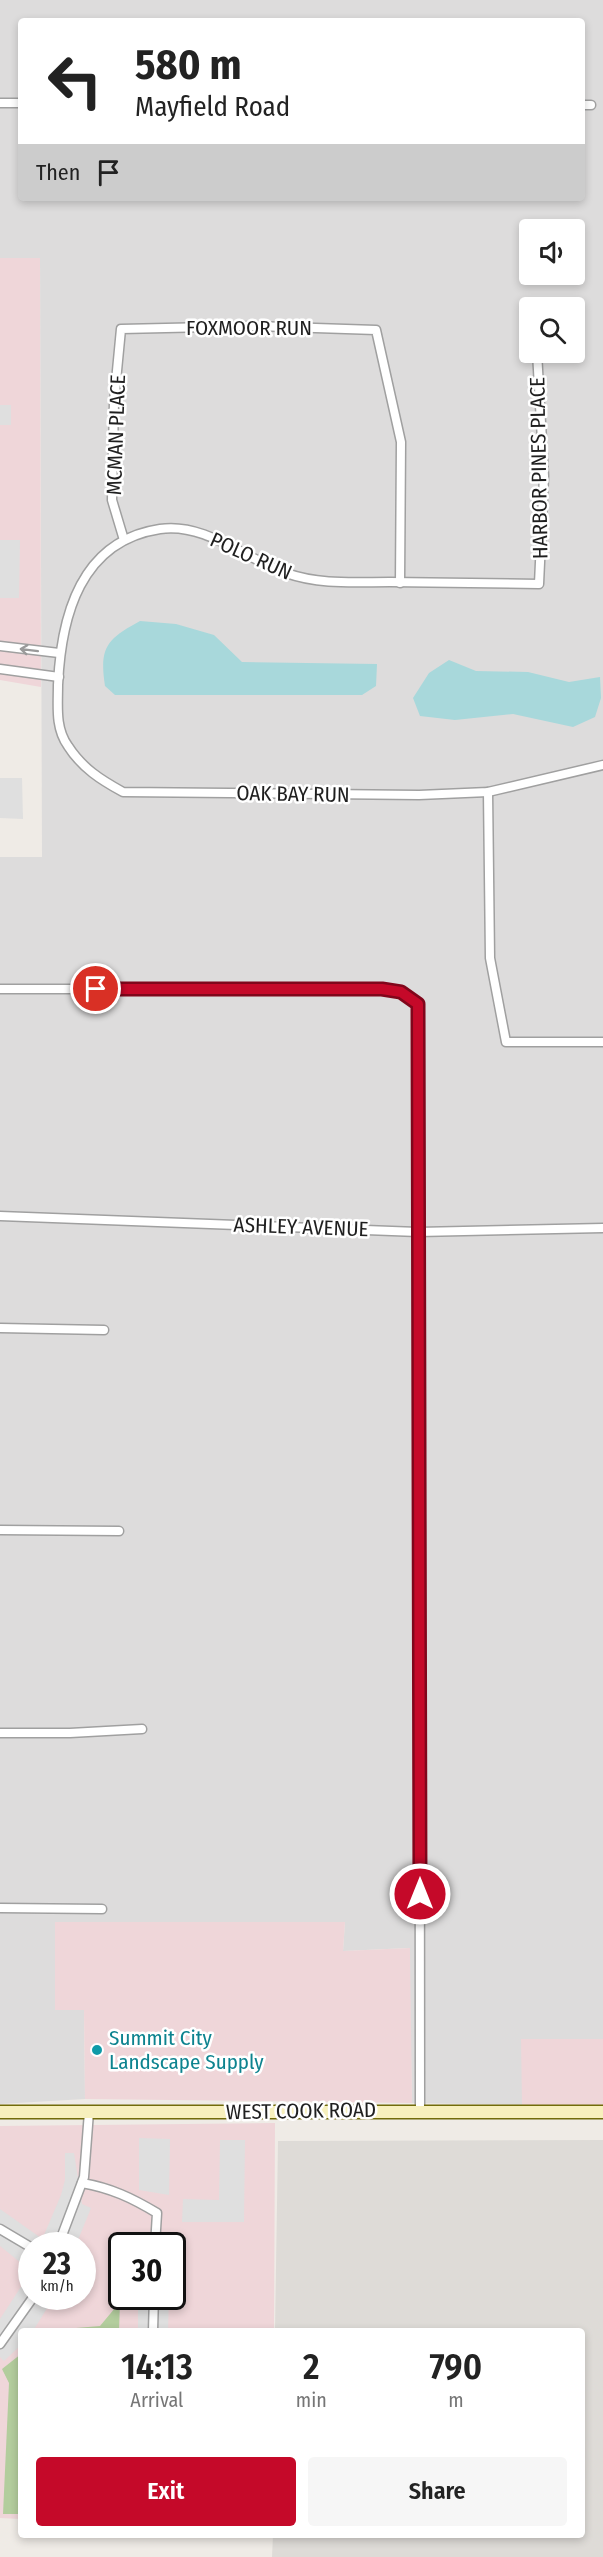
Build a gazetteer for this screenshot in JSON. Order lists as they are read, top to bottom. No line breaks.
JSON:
{"streets":{"main road":["WEST COOK ROAD"],"street":["FOXMOOR RUN","MCMAN PLACE","HARBOR PINES PLACE","POLO RUN","OAK BAY RUN","ASHLEY AVENUE"]},"crossings":[["FOXMOOR RUN","MCMAN PLACE"],["FOXMOOR RUN","POLO RUN"],["MCMAN PLACE","POLO RUN"],["HARBOR PINES PLACE","POLO RUN"],["POLO RUN","OAK BAY RUN"]],"places":["Summit City Landscape Supply"],"page":{"turn":["580 m","Mayfield Road"],"then":"Then","speed":"23 km/h","limit":"30","eta":["14:13","Arrival","2","min","790","m"],"buttons":["Exit","Share"]}}
